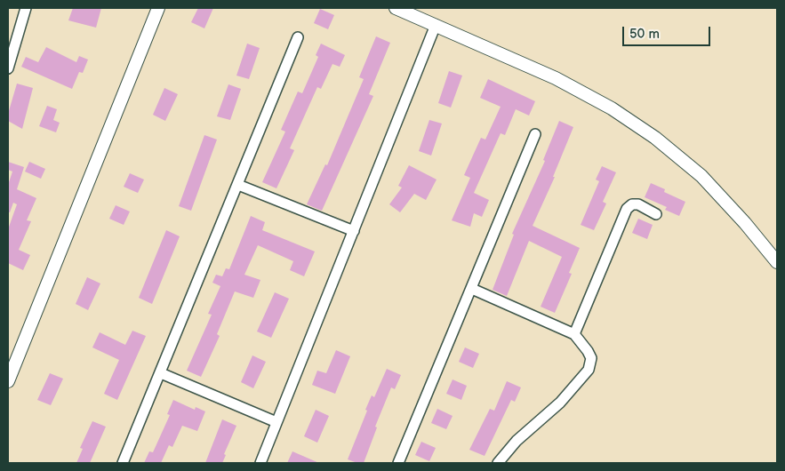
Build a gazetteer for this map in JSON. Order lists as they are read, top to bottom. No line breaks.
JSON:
{"scale_bar":"50 m"}
